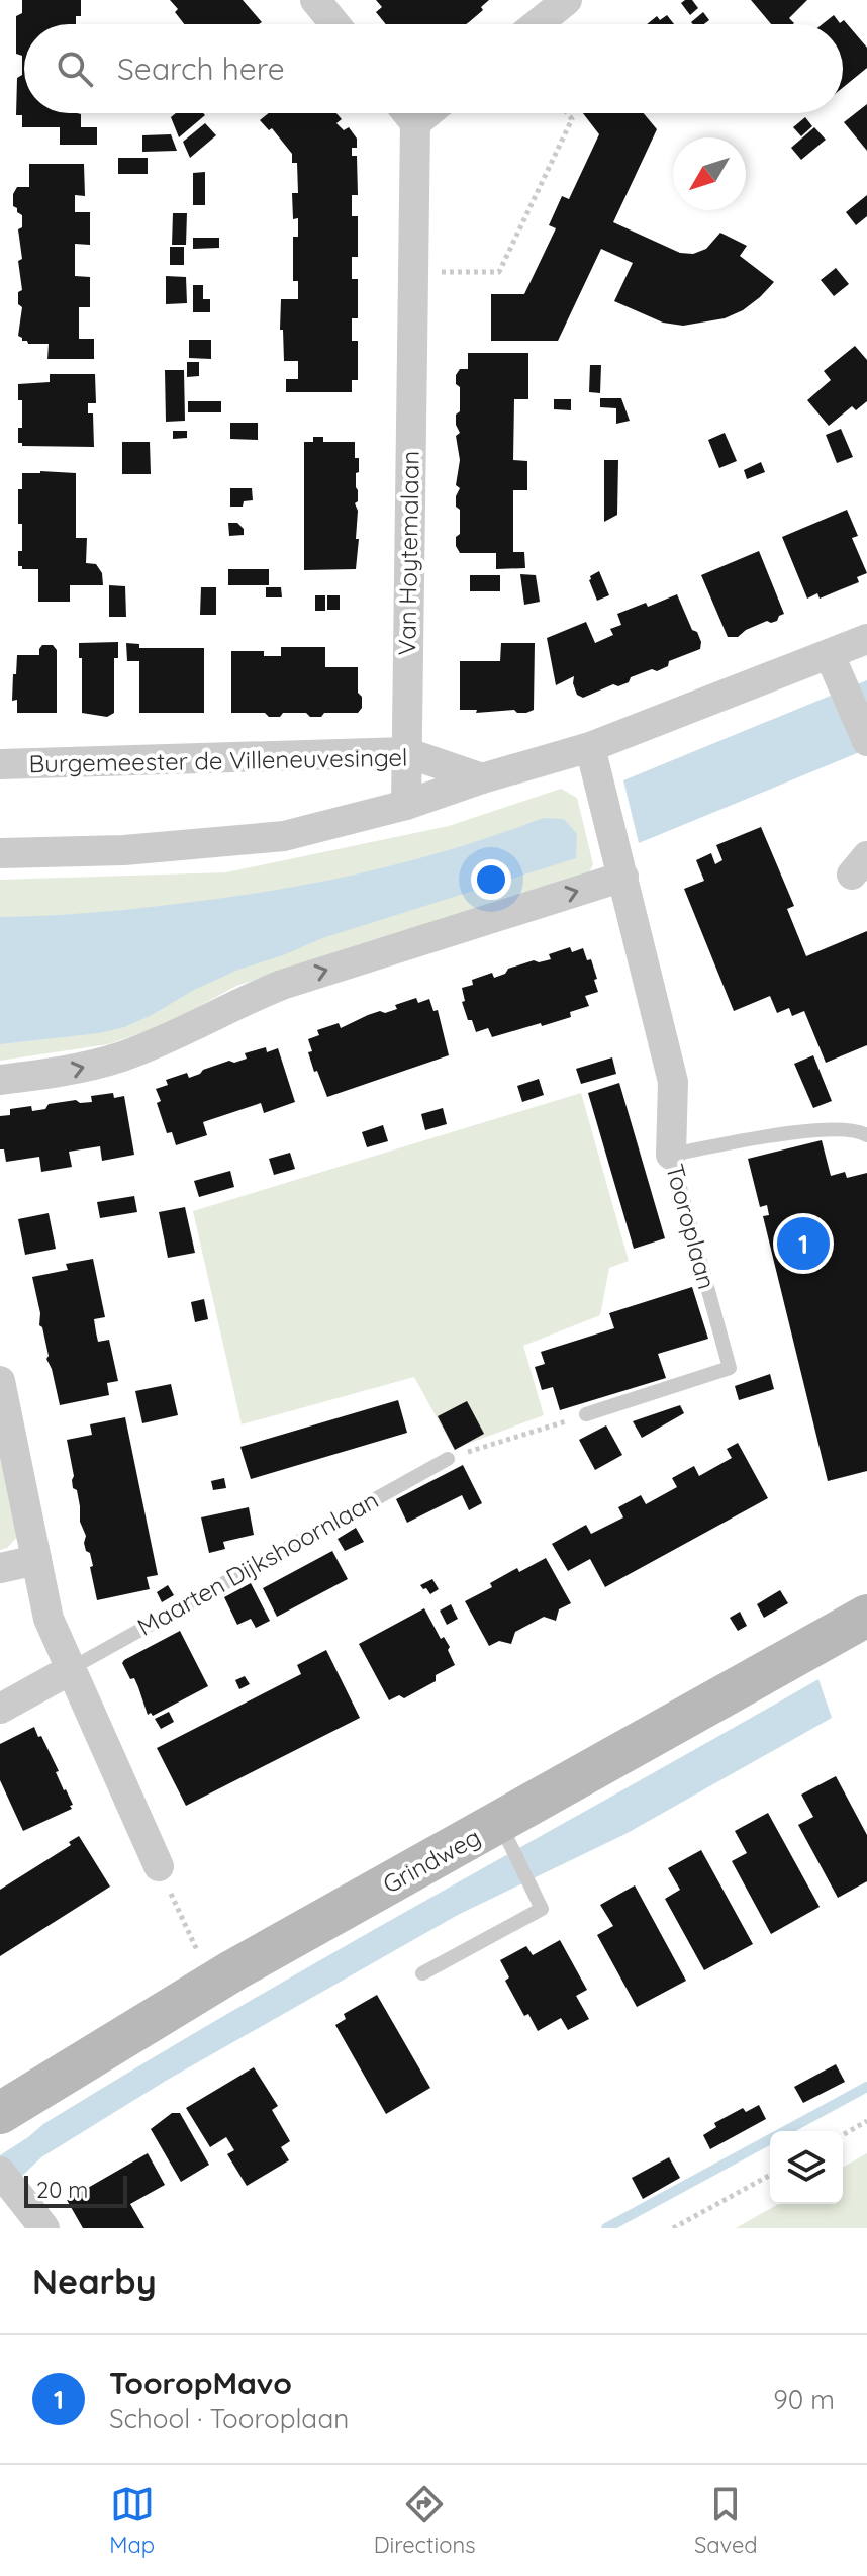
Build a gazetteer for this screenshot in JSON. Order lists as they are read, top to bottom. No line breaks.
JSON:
{"streets":{"street":["Van Hoytemalaan","Burgemeester de Villeneuvesingel","Tooroplaan","Grindweg"],"lane":["Maarten Dijkshoornlaan"]},"crossings":[["Van Hoytemalaan","Burgemeester de Villeneuvesingel"],["Burgemeester de Villeneuvesingel","Tooroplaan"]],"scale_bar":"20 m","north":"bottom left","page":{"search":"Search here","pins":"1","scale":"20 m","heading":"Nearby","list":[{"mark":"1","name":"TooropMavo","note":"School · Tooroplaan","value":"90 m"}],"nav":["Map","Directions","Saved"]}}
